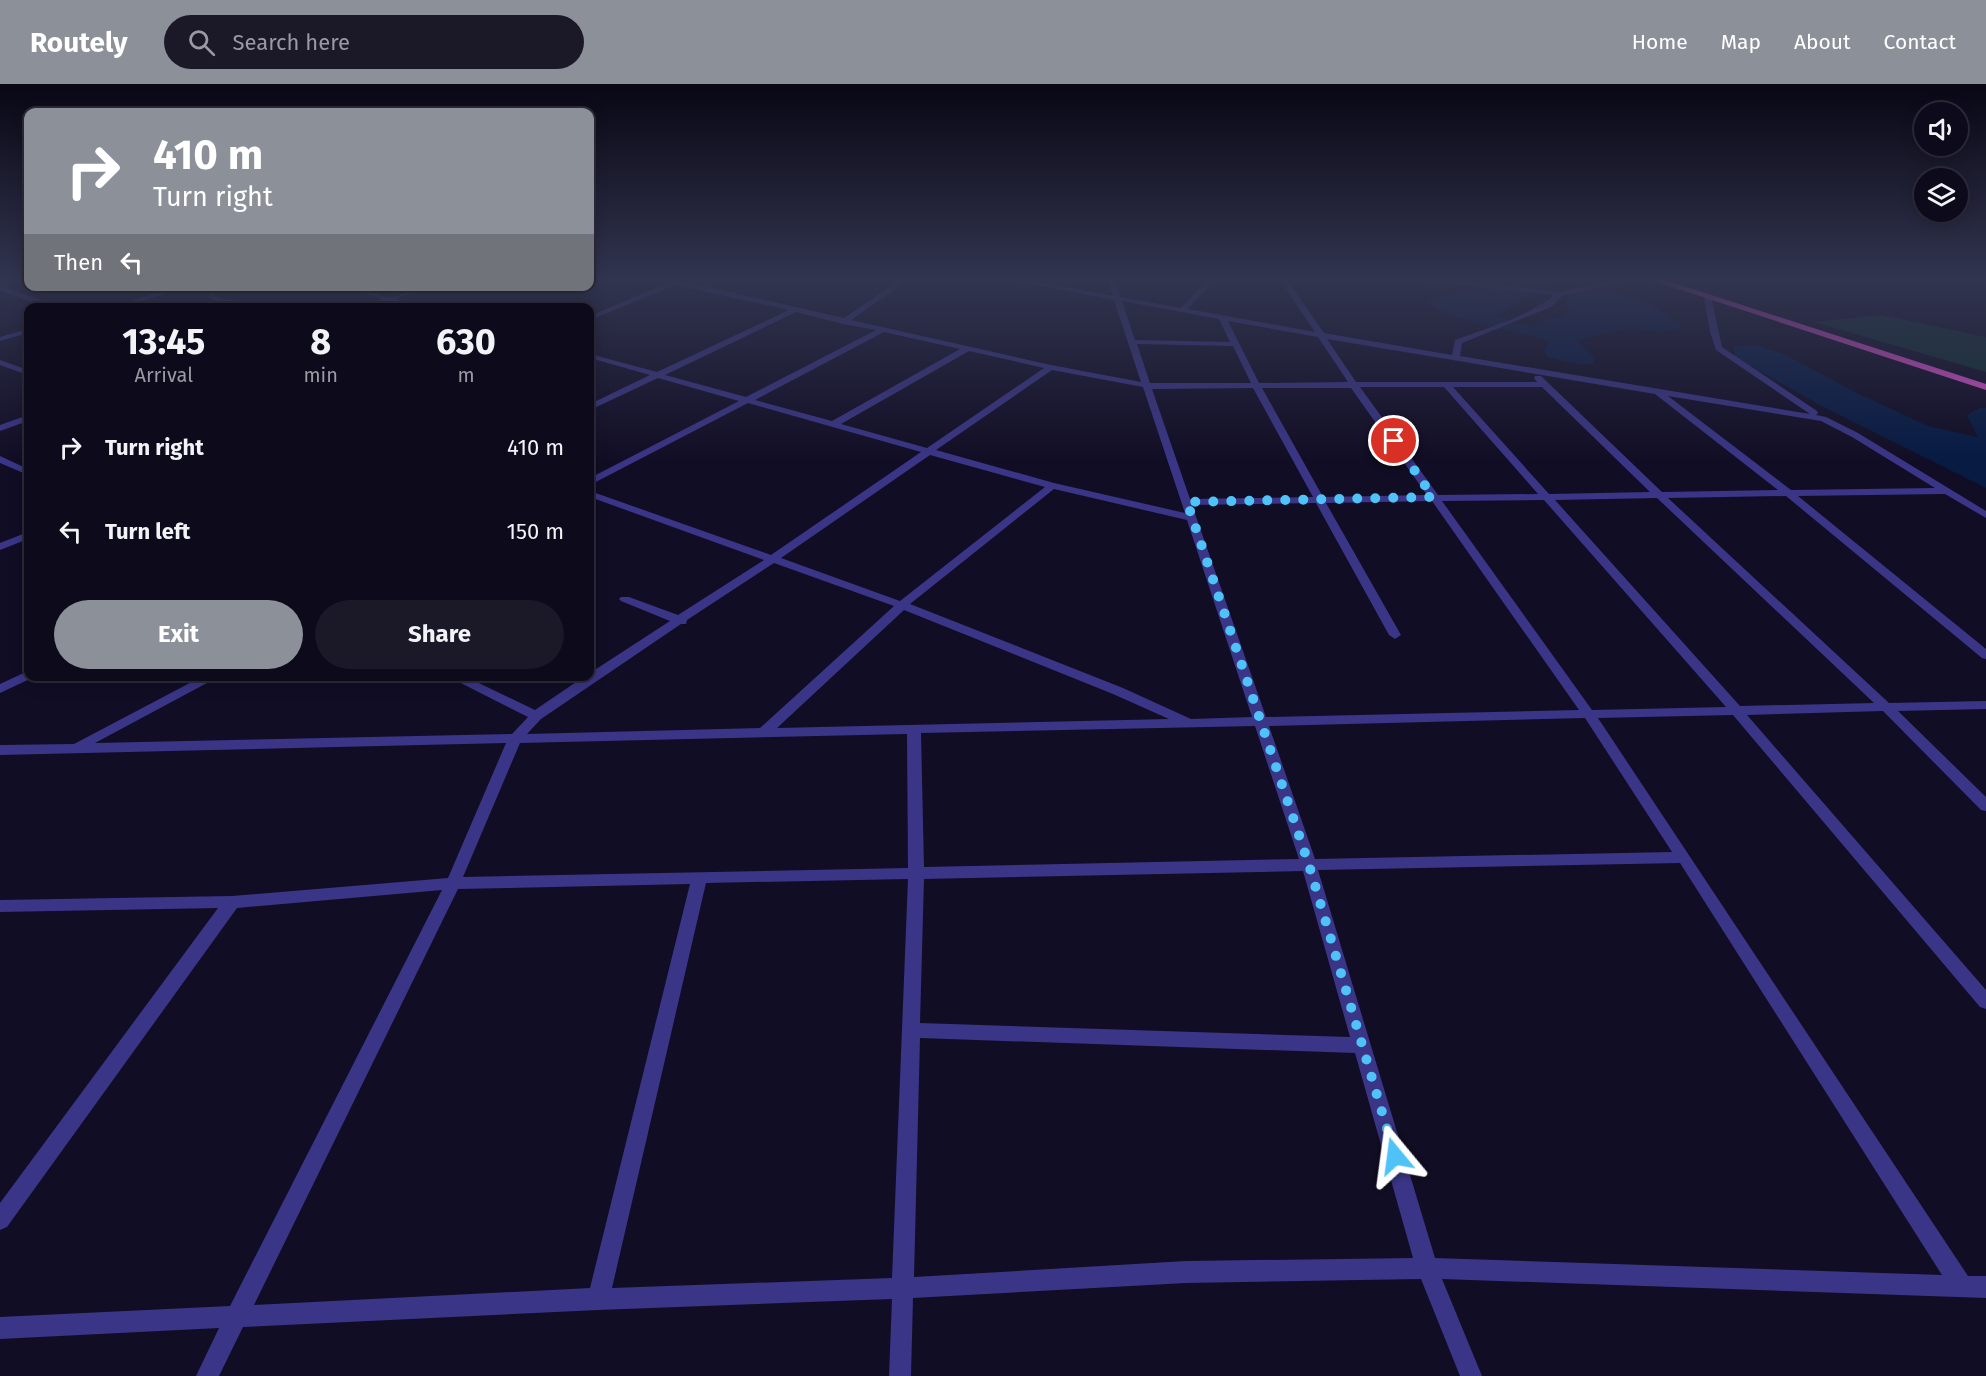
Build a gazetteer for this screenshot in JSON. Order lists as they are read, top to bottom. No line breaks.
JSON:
{"page":{"header":"Routely","search":"Search here","nav":["Home","Map","About","Contact"],"turn":["410 m","Turn right"],"then":"Then","eta":["13:45","Arrival","8","min","630","m"],"list":[{"name":"Turn right","value":"410 m"},{"name":"Turn left","value":"150 m"}],"buttons":["Exit","Share"]}}
